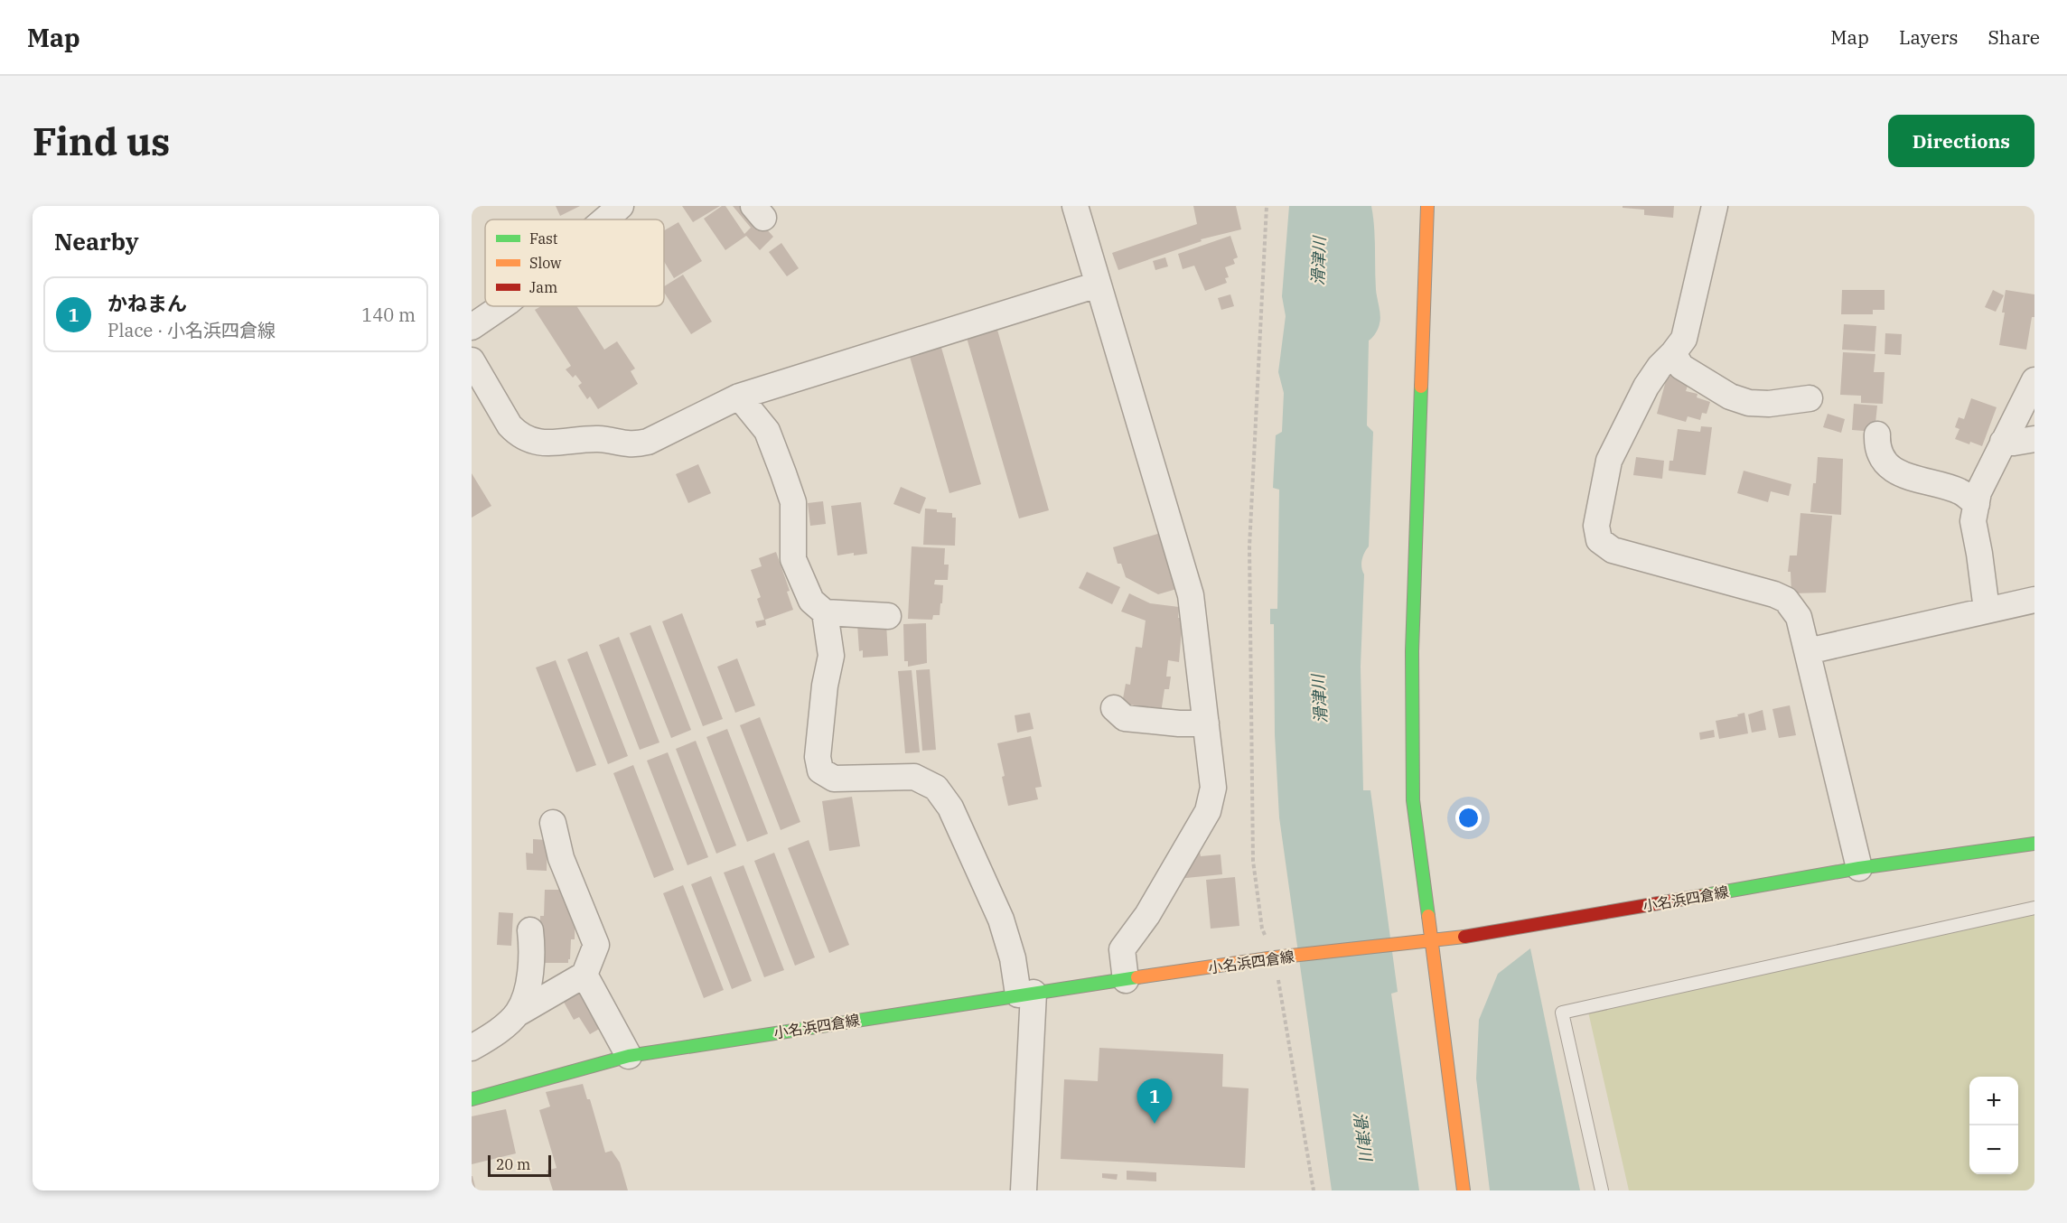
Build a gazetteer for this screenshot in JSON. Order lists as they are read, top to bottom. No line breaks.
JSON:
{"streets":{"main road":["小名浜四倉線"]},"water":["滑津川"],"legend":["Fast","Slow","Jam"],"scale_bar":"20 m","page":{"header":"Map","nav":["Map","Layers","Share"],"buttons":"Directions","title":"Find us","heading":"Nearby","list":[{"mark":"1","name":"かねまん","note":"Place · 小名浜四倉線","value":"140 m"}],"map_buttons":["+","−"],"pins":"1","scale":"20 m"}}
